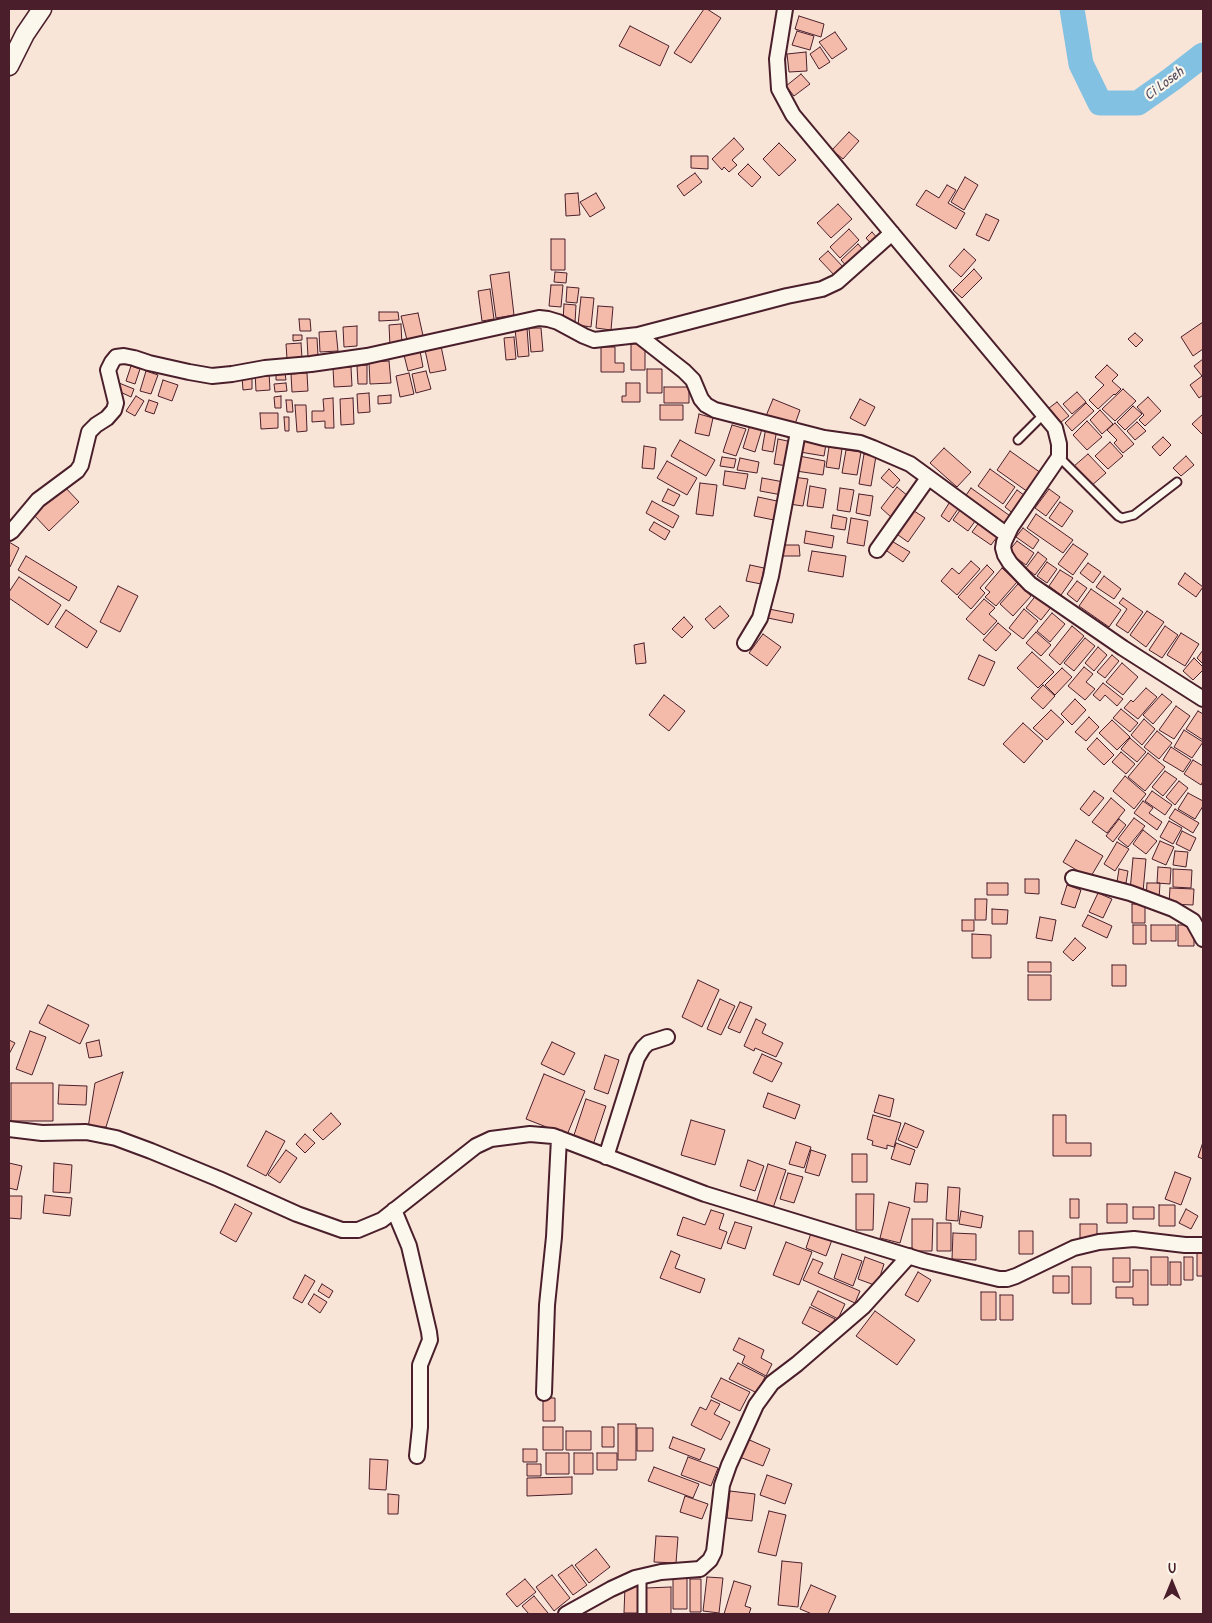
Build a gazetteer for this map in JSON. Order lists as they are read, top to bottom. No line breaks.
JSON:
{"water":["Ci Loseh"],"north":"top"}
